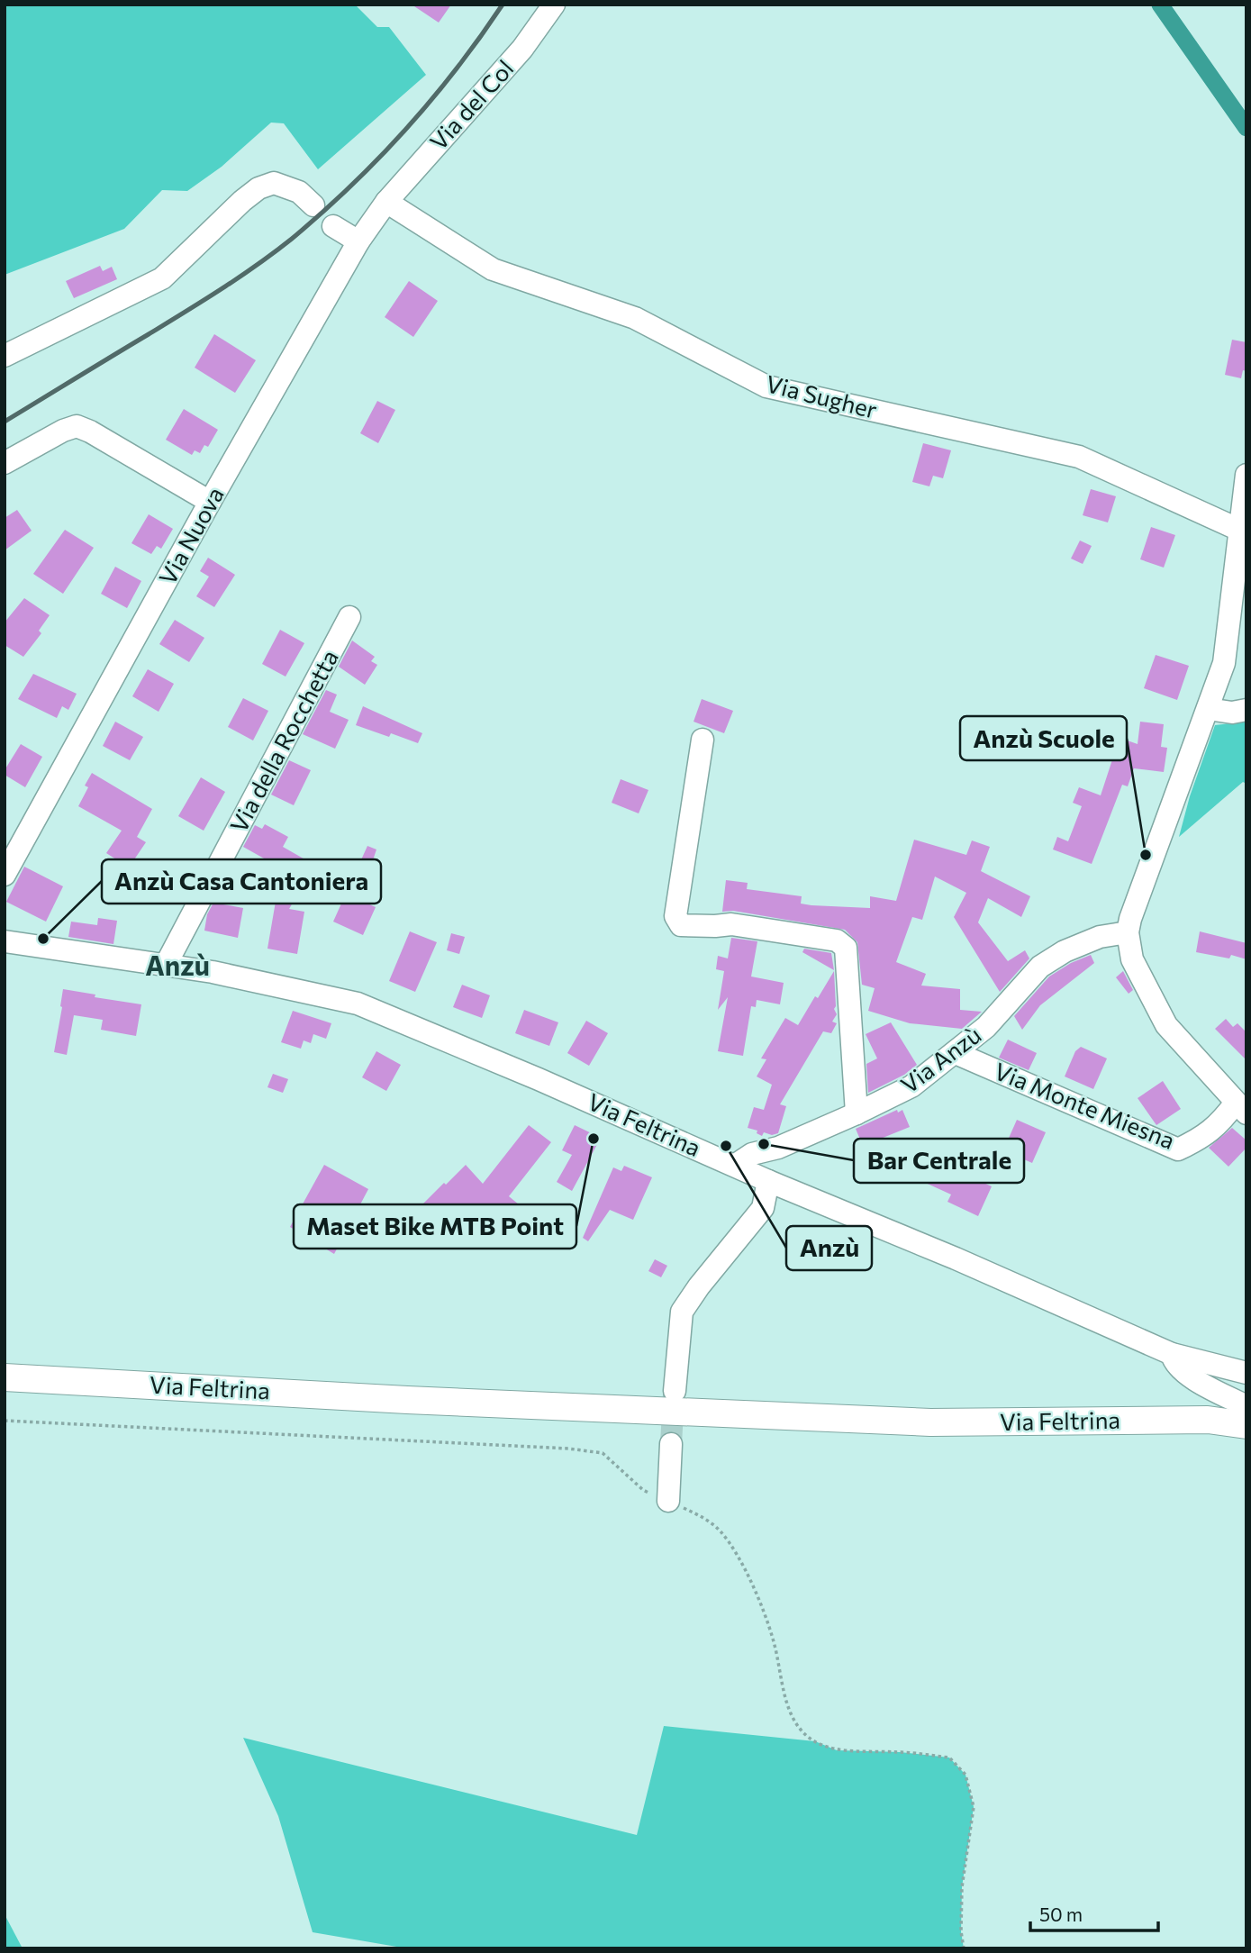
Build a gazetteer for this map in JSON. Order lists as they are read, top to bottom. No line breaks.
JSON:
{"streets":{"main road":["Via Feltrina"],"street":["Via del Col","Via Sugher","Via Nuova","Via della Rocchetta","Via Anzù","Via Monte Miesna"]},"crossings":[["Via del Col","Via Sugher"],["Via del Col","Via Nuova"],["Via Sugher","Via Nuova"],["Via della Rocchetta","Via Feltrina"],["Via Anzù","Via Monte Miesna"],["Via Anzù","Via Feltrina"]],"districts":["Anzù"],"places":["Anzù Scuole","Anzù Casa Cantoniera","Maset Bike MTB Point","Bar Centrale","Anzù"],"scale_bar":"50 m"}
